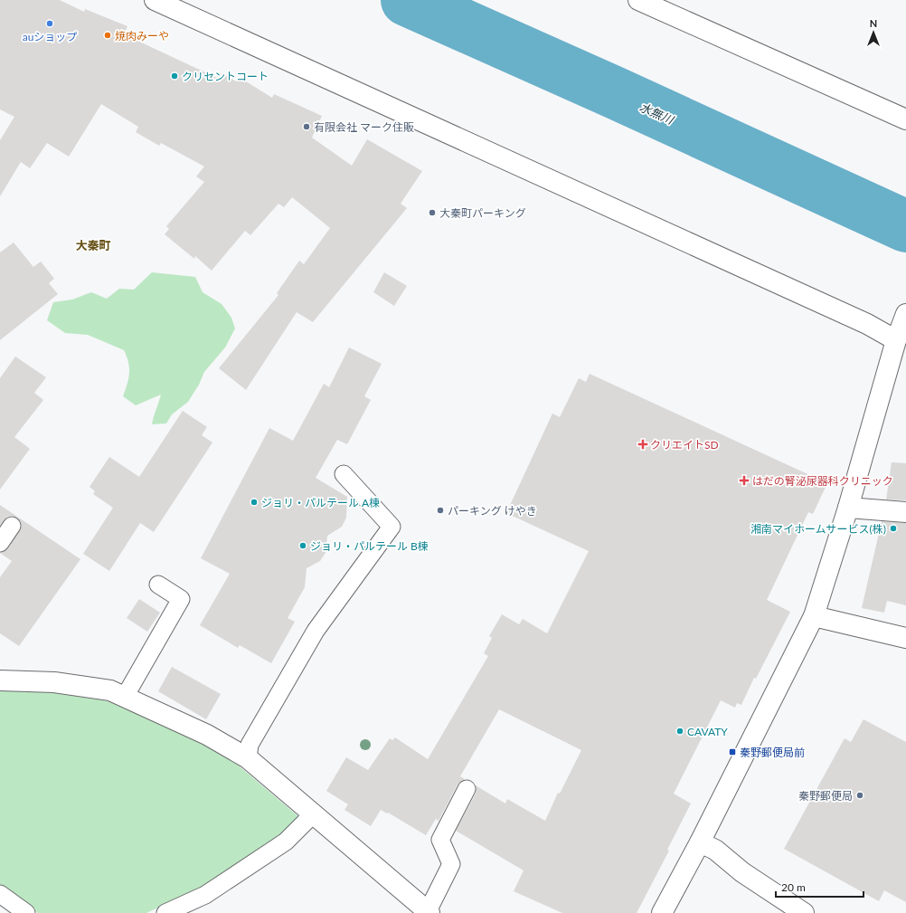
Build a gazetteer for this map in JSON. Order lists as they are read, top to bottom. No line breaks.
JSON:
{"districts":["大秦町"],"water":["水無川"],"places":{"other":["auショップ","焼肉みーや","クリセントコート","有限会社 マーク住販","大秦町パーキング","ジョリ・パルテール A棟","パーキング けやき","湘南マイホームサービス(株)","ジョリ・パルテール B棟","CAVATY","秦野郵便局"],"health":["クリエイトSD","はだの腎泌尿器科クリニック"],"transit":["秦野郵便局前"]},"scale_bar":"20 m","north":"top"}
